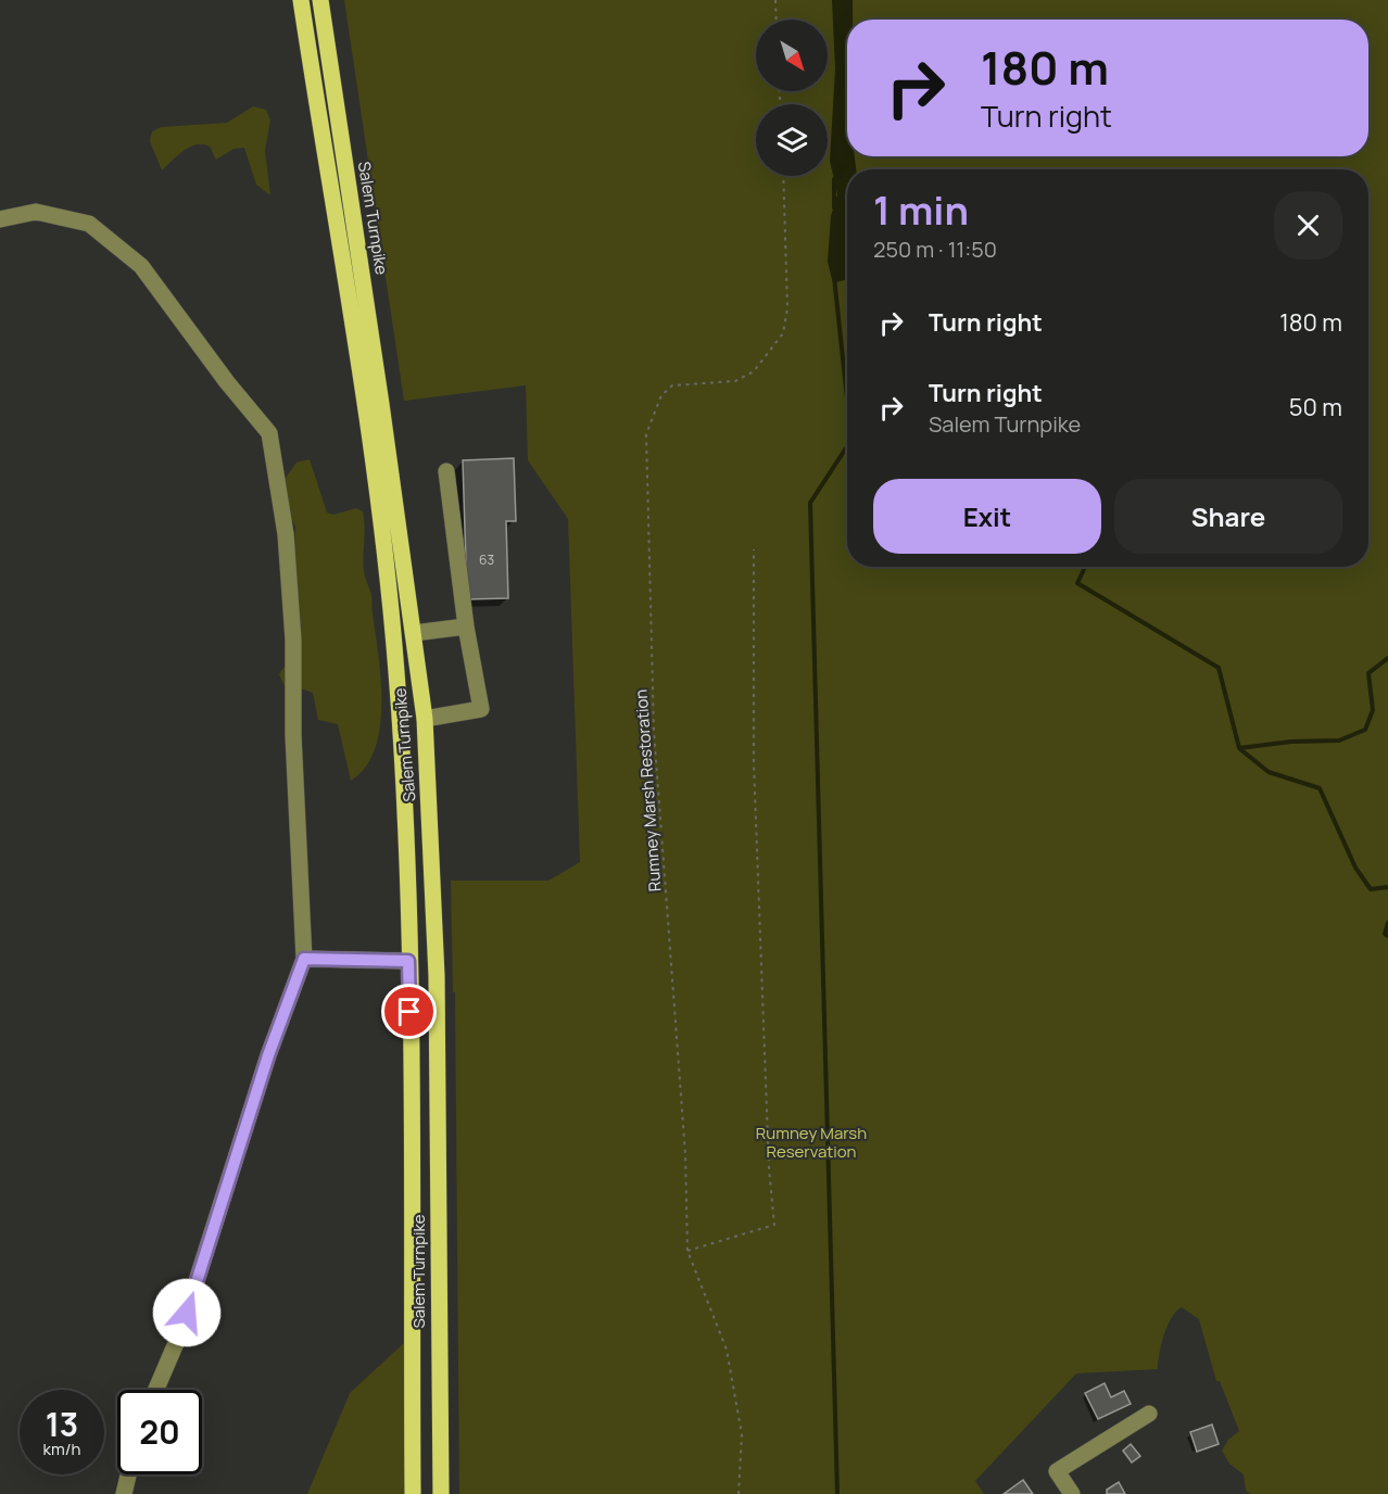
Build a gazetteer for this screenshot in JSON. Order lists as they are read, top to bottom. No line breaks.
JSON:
{"streets":{"main road":["Salem Turnpike"],"path":["Rumney Marsh Restoration"]},"parks":["Rumney Marsh Reservation"],"house_numbers":["63"],"north":"bottom right","page":{"turn":["180 m","Turn right"],"heading":["1 min","250 m · 11:50"],"list":[{"name":"Turn right","value":"180 m"},{"name":"Turn right","note":"Salem Turnpike","value":"50 m"}],"buttons":["Exit","Share"],"speed":"13 km/h","limit":"20"}}
